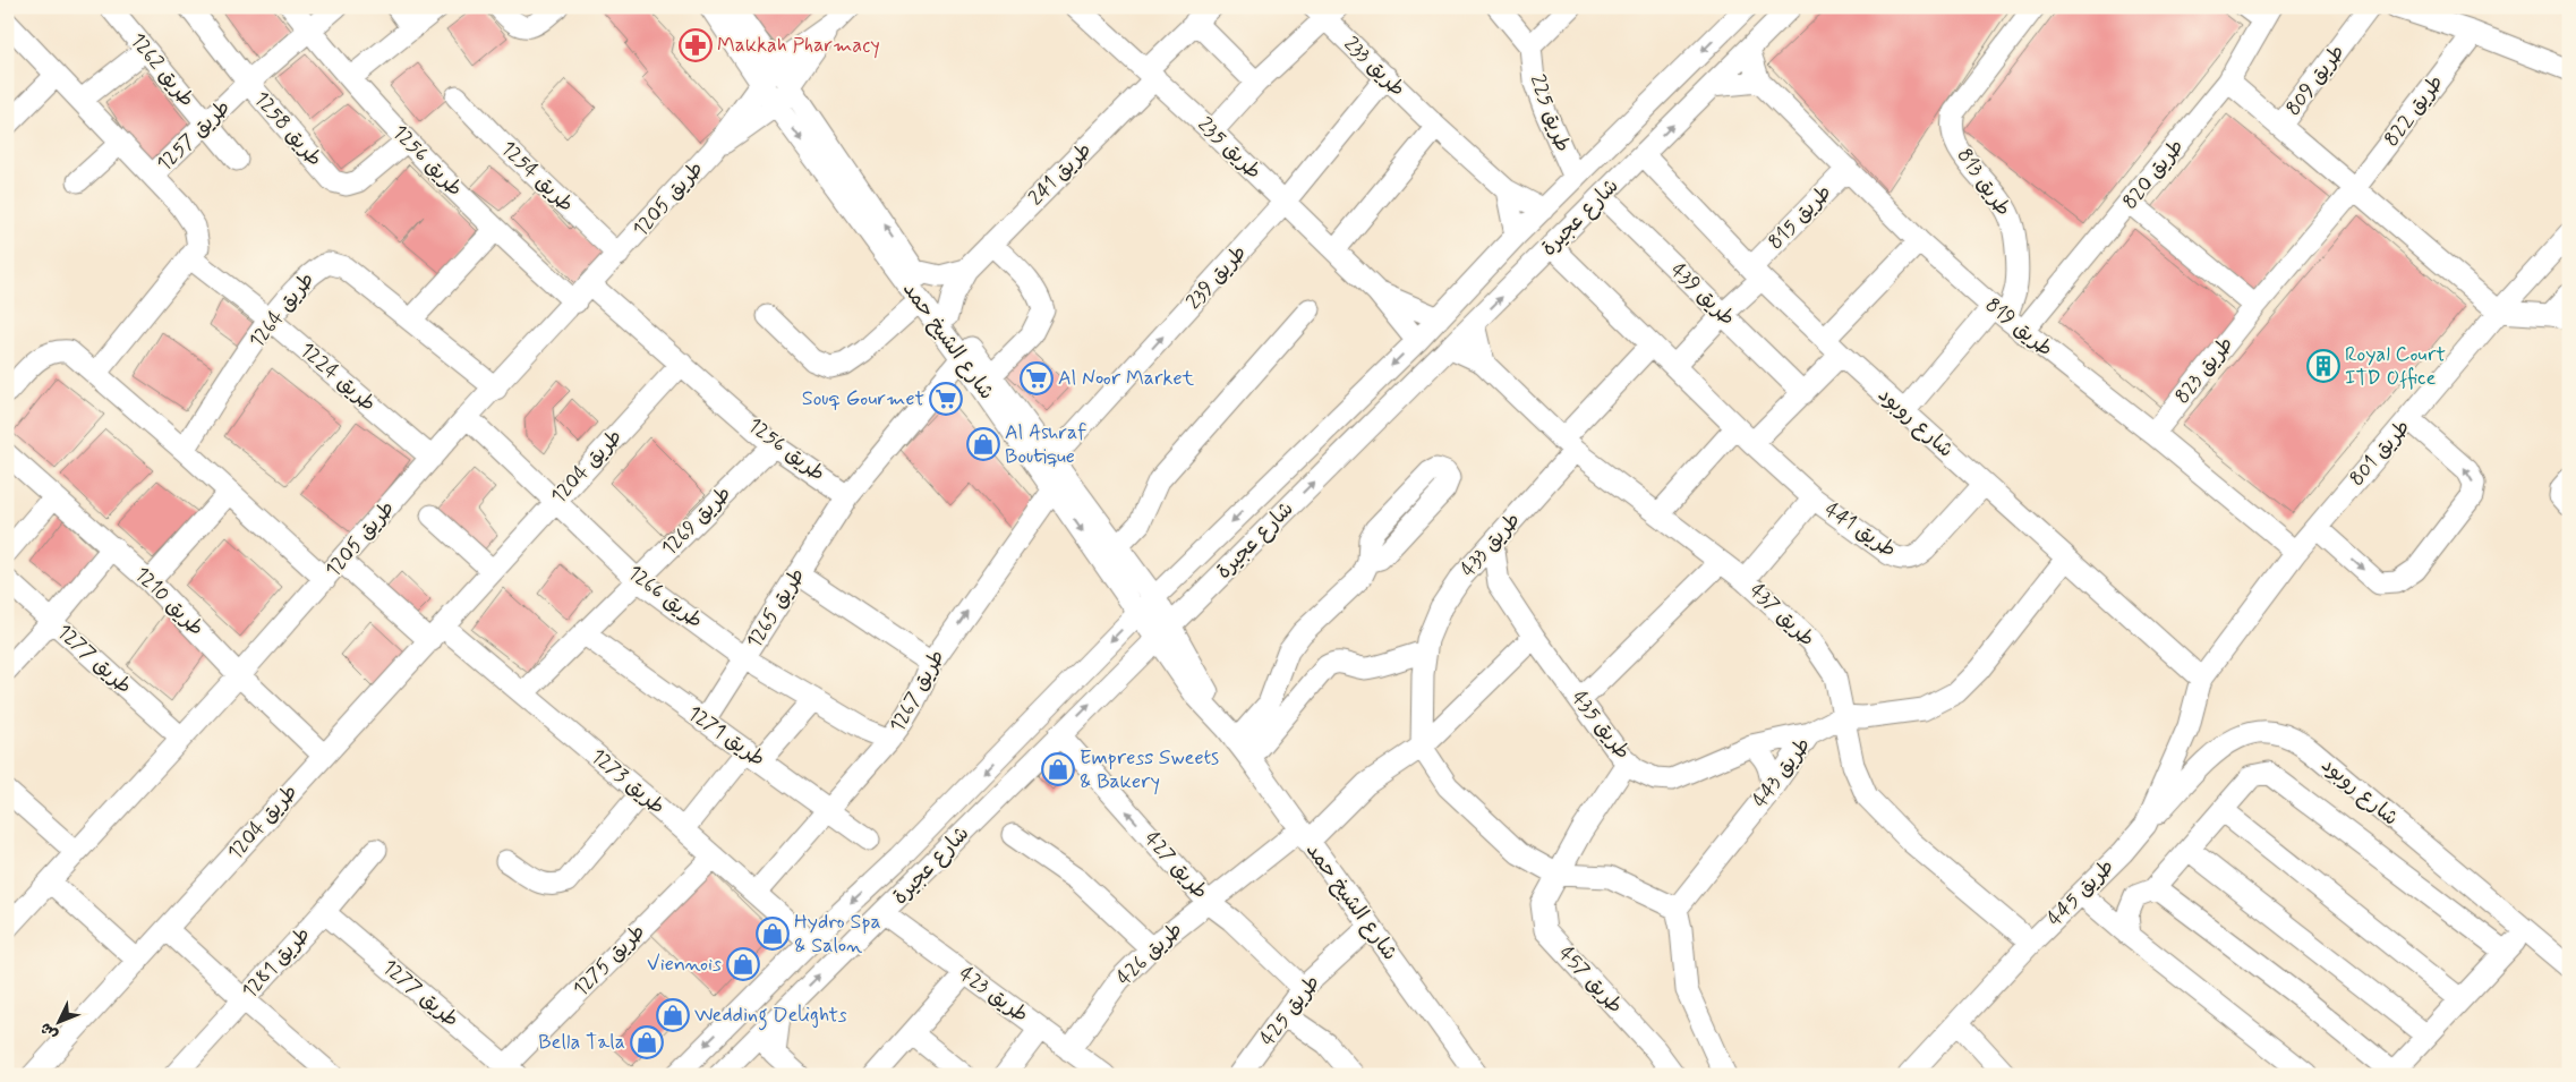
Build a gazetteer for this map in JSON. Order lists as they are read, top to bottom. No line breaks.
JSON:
{"streets":{"street":["طريق 233","طريق 1262","طريق 809","طريق 822","طريق 225","طريق 1258","طريق 1257","طريق 235","طريق 1256","طريق 241","طريق 820","طريق 1254","طريق 813","طريق 1205","شارع عجيرة","طريق 815","طريق 239","طريق 439","طريق 1264","طريق 819","شارع الشيخ حمد","طريق 823","طريق 1224","شارع روبود","طريق 801","طريق 1204","طريق 1269","طريق 441","طريق 433","طريق 1266","طريق 1210","طريق 1265","طريق 437","طريق 1277","طريق 1267","طريق 435","طريق 1271","طريق 443","طريق 1273","طريق 427","طريق 445","طريق 426","طريق 1275","طريق 1281","طريق 457","طريق 423","طريق 425"]},"crossings":[["طريق 233","شارع عجيرة"],["طريق 233","طريق 239"],["طريق 1262","طريق 1257"],["طريق 822","طريق 823"],["طريق 225","شارع عجيرة"],["طريق 1258","طريق 1257"],["طريق 1258","طريق 1256"],["طريق 1257","طريق 1256"],["طريق 235","طريق 241"],["طريق 235","شارع عجيرة"],["طريق 235","طريق 239"],["طريق 1256","طريق 1205"],["طريق 1256","طريق 1204"],["طريق 1256","طريق 1269"],["طريق 1256","طريق 1265"],["طريق 241","شارع الشيخ حمد"],["طريق 820","طريق 819"],["طريق 1254","طريق 1205"],["طريق 813","طريق 819"],["طريق 1205","طريق 1264"],["طريق 1205","شارع الشيخ حمد"],["طريق 1205","طريق 1224"],["طريق 1205","طريق 1266"],["طريق 1205","طريق 1210"],["طريق 1205","طريق 1277"],["طريق 1205","طريق 1273"],["شارع عجيرة","طريق 439"],["شارع عجيرة","طريق 819"],["شارع عجيرة","شارع الشيخ حمد"],["شارع عجيرة","شارع روبود"],["شارع عجيرة","طريق 437"],["شارع عجيرة","طريق 1273"],["شارع عجيرة","طريق 427"],["شارع عجيرة","طريق 423"],["طريق 815","طريق 819"],["طريق 815","شارع روبود"],["طريق 239","شارع الشيخ حمد"],["طريق 1264","طريق 1224"],["طريق 819","طريق 823"],["طريق 819","طريق 801"],["شارع الشيخ حمد","طريق 1267"],["شارع الشيخ حمد","طريق 426"],["شارع الشيخ حمد","طريق 425"],["شارع روبود","طريق 801"],["شارع روبود","طريق 441"],["شارع روبود","طريق 443"],["شارع روبود","طريق 445"],["طريق 801","طريق 445"],["طريق 1204","طريق 1266"],["طريق 1204","طريق 1210"],["طريق 1204","طريق 1273"],["طريق 1269","طريق 1266"],["طريق 1269","طريق 1271"],["طريق 1269","طريق 1273"],["طريق 441","طريق 437"],["طريق 433","طريق 437"],["طريق 433","طريق 435"],["طريق 433","طريق 426"],["طريق 1266","طريق 1265"],["طريق 1266","طريق 1267"],["طريق 1265","طريق 1271"],["طريق 437","طريق 443"],["طريق 437","طريق 445"],["طريق 1277","طريق 1275"],["طريق 1277","طريق 1281"],["طريق 1267","طريق 1271"],["طريق 1267","طريق 1273"],["طريق 435","طريق 443"],["طريق 435","طريق 426"],["طريق 435","طريق 457"],["طريق 1273","طريق 1275"],["طريق 427","طريق 426"],["طريق 427","طريق 425"],["طريق 426","طريق 423"]],"places":{"pharmacy":["Makkah Pharmacy"],"building":["Royal Court ITD Office"],"supermarket":["Al Noor Market","Souq Gourmet"],"shop":["Al Ashraf Boutique","Empress Sweets & Bakery","Hydro Spa & Salon","Viennois","Wedding Delights","Bella Tala"]},"north":"bottom left"}
